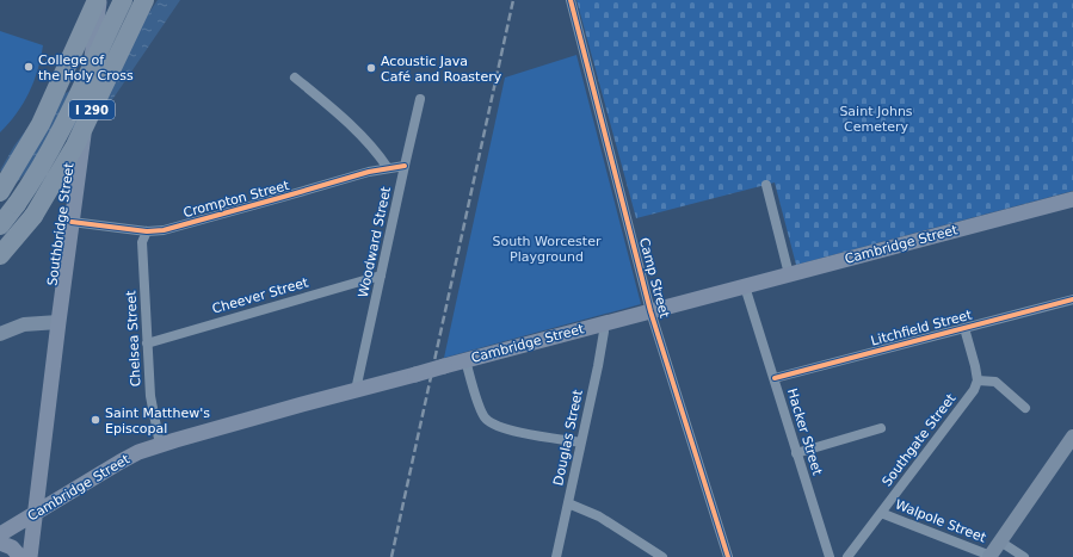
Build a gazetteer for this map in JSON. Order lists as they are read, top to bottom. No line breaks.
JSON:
{"streets":{"highway":["I 290"],"main road":["Southbridge Street","Cambridge Street"],"street":["Crompton Street","Woodward Street","Camp Street","Cheever Street","Litchfield Street","Chelsea Street","Hacker Street","Douglas Street","Southgate Street","Walpole Street"]},"crossings":[["Crompton Street","Southbridge Street"],["Crompton Street","Woodward Street"],["Crompton Street","Chelsea Street"],["Southbridge Street","Cambridge Street"],["Woodward Street","Cambridge Street"],["Woodward Street","Cheever Street"],["Cambridge Street","Camp Street"],["Cambridge Street","Chelsea Street"],["Cambridge Street","Hacker Street"],["Cambridge Street","Douglas Street"],["Cheever Street","Chelsea Street"],["Litchfield Street","Hacker Street"],["Southgate Street","Walpole Street"]],"parks":["Saint Johns Cemetery","South Worcester Playground"],"places":["College of the Holy Cross","Acoustic Java Café and Roastery","Saint Matthew's Episcopal"]}
